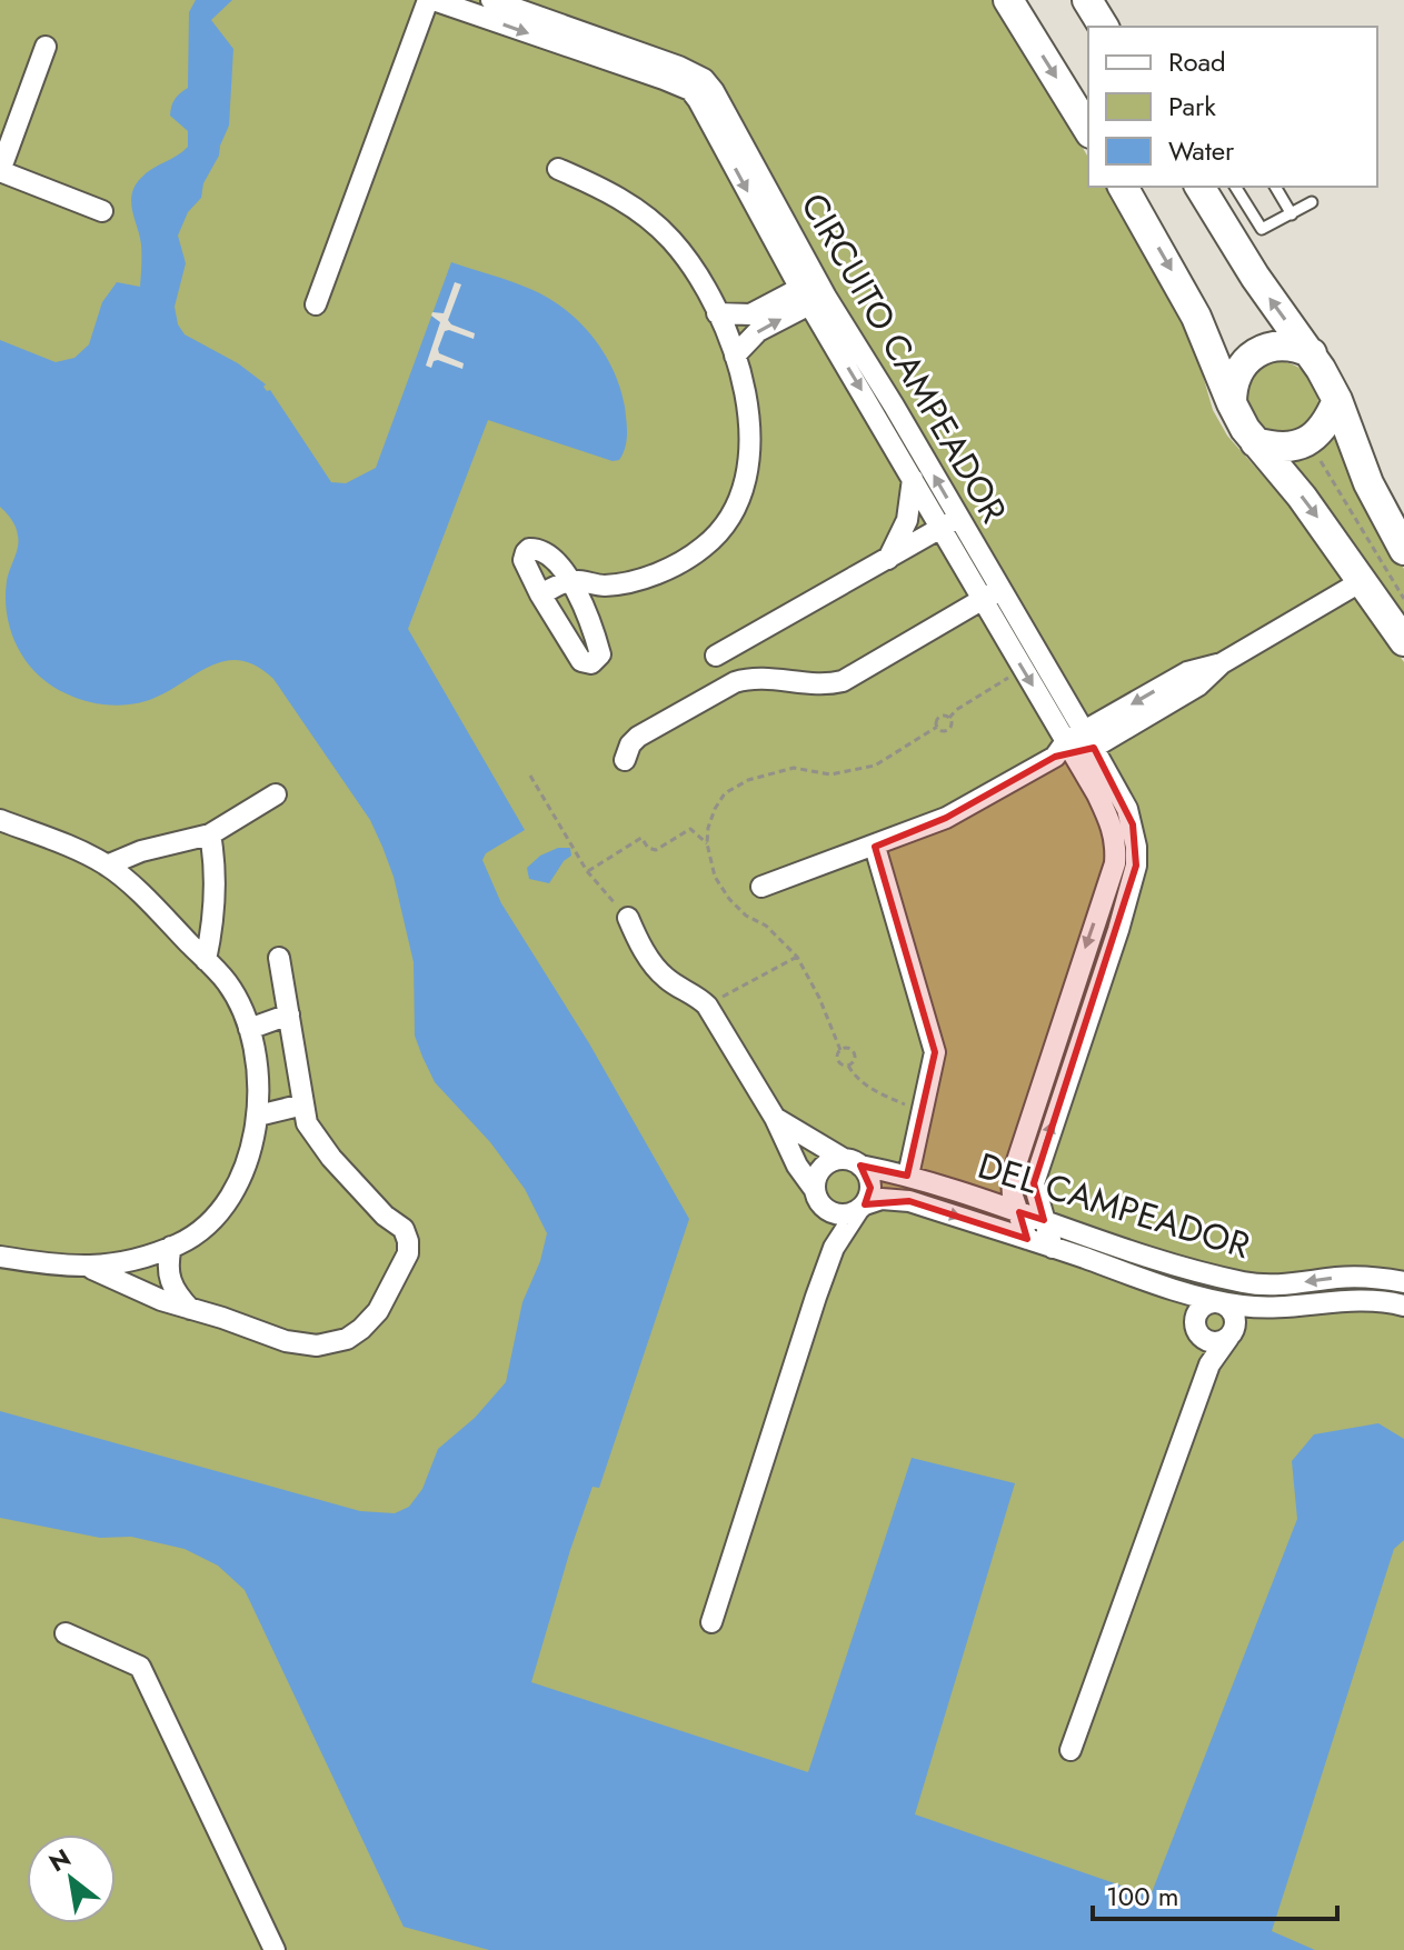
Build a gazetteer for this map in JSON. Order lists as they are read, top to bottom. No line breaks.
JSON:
{"streets":{"street":["CIRCUITO CAMPEADOR","DEL CAMPEADOR"]},"crossings":[["CIRCUITO CAMPEADOR","DEL CAMPEADOR"]],"legend":["Road","Park","Water"],"scale_bar":"100 m","north":"top left"}
